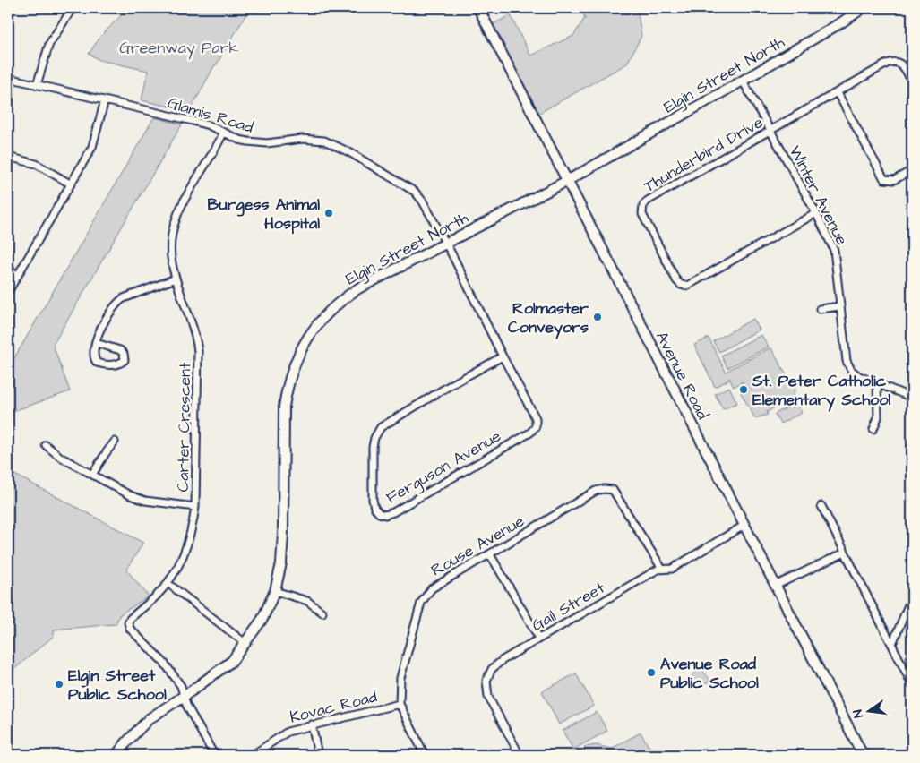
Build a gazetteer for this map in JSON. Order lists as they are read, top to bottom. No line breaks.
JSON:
{"streets":{"street":["Elgin Street North","Glamis Road","Thunderbird Drive","Winter Avenue","Avenue Road","Carter Crescent","Ferguson Avenue","Rouse Avenue","Gail Street","Kovac Road"]},"crossings":[["Elgin Street North","Glamis Road"],["Elgin Street North","Winter Avenue"],["Elgin Street North","Avenue Road"],["Elgin Street North","Carter Crescent"],["Elgin Street North","Ferguson Avenue"],["Glamis Road","Carter Crescent"],["Glamis Road","Ferguson Avenue"],["Thunderbird Drive","Winter Avenue"],["Avenue Road","Gail Street"],["Rouse Avenue","Gail Street"],["Rouse Avenue","Kovac Road"]],"parks":["Greenway Park"],"places":["Burgess Animal Hospital","Rolmaster Conveyors","St. Peter Catholic Elementary School","Avenue Road Public School","Elgin Street Public School"],"north":"left"}
